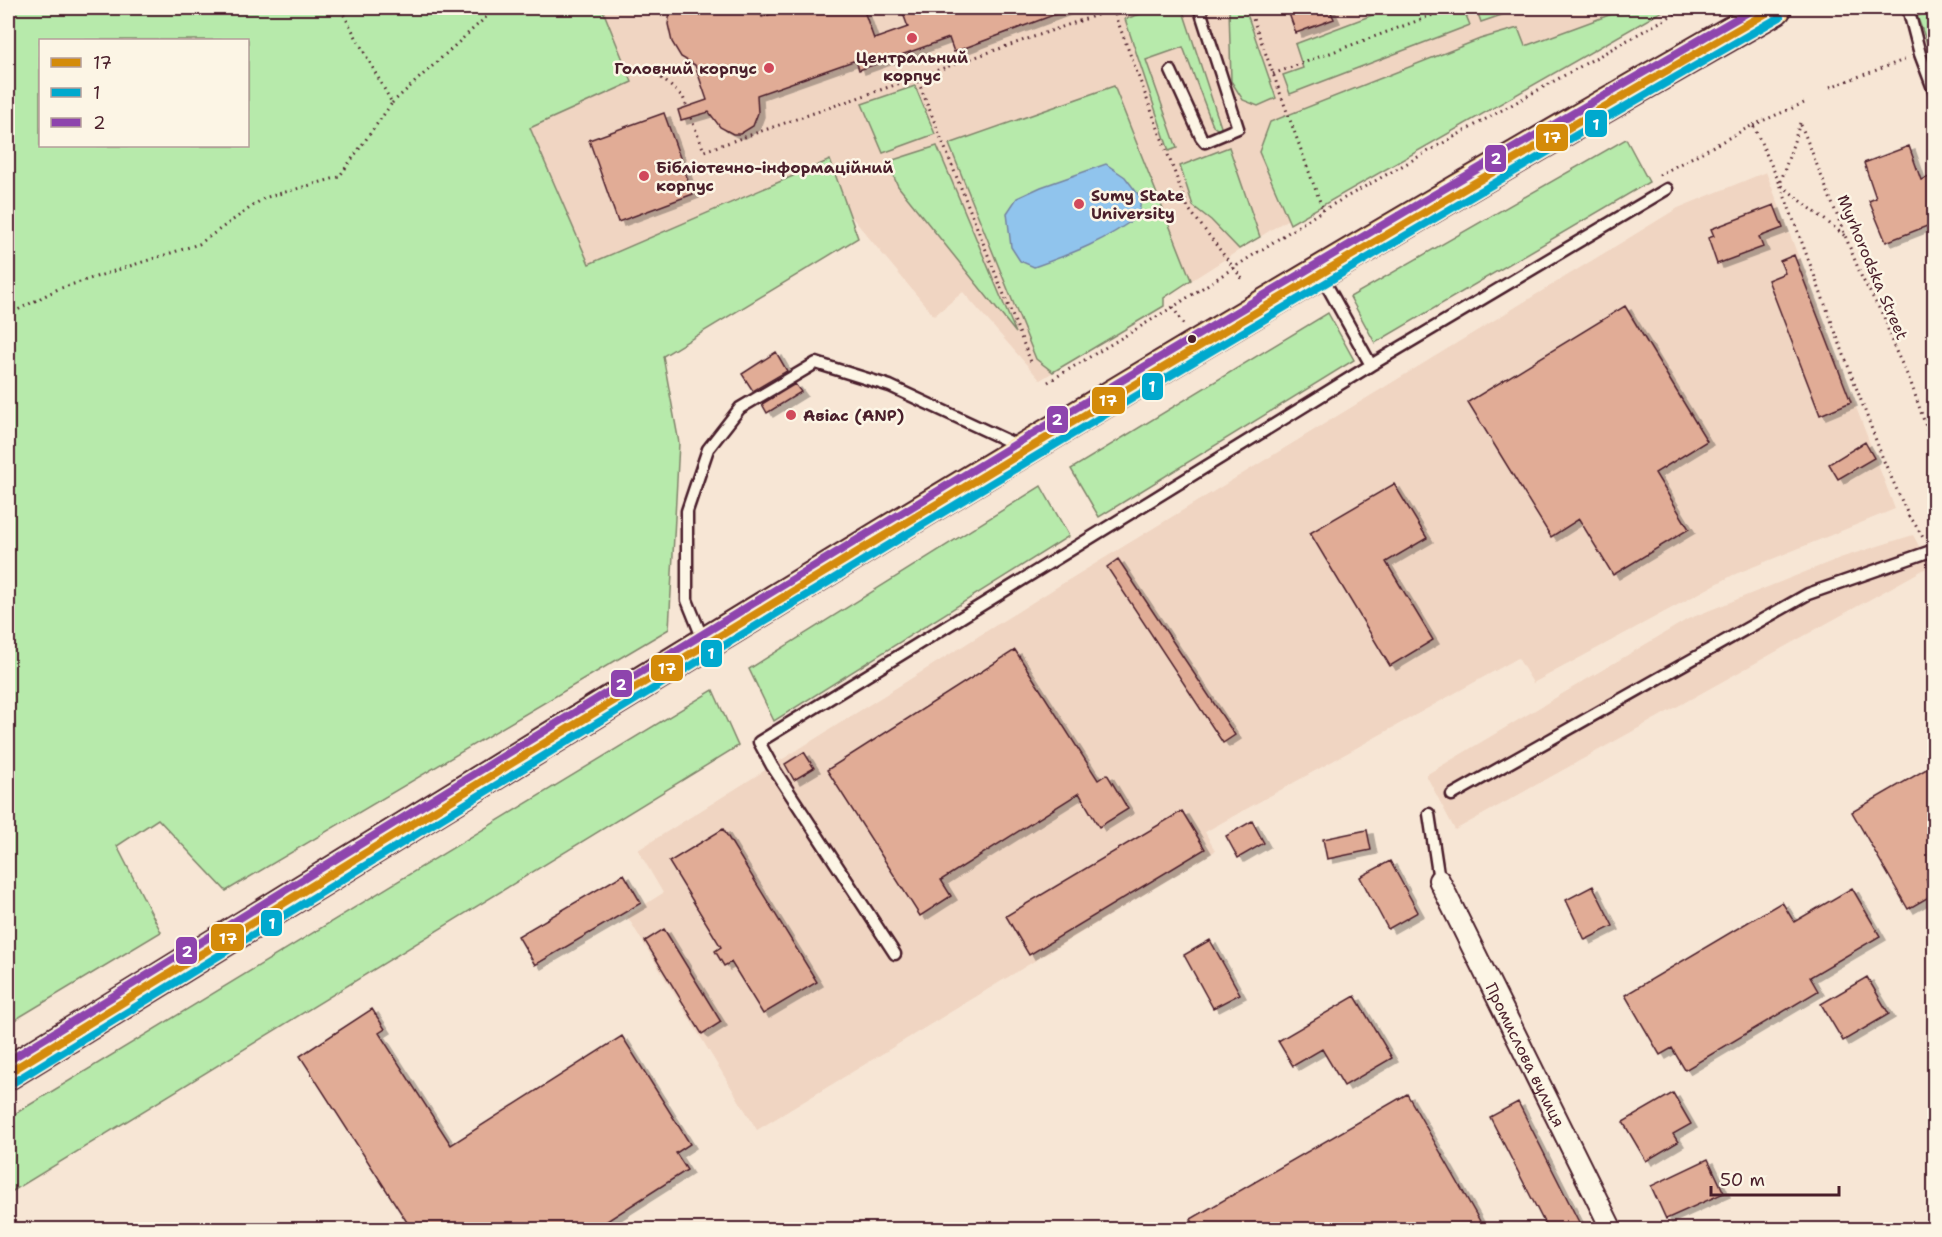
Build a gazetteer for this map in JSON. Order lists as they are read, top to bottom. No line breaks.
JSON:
{"streets":{"street":["Промислова вулиця"],"path":["Myrhorodska Street"]},"places":["Центральний корпус","Головний корпус","Бібліотечно-інформаційний корпус","Sumy State University","Авіас (ANP)"],"lines":["transit line 17","transit line 2","transit line 1"],"legend":["17","1","2"],"scale_bar":"50 m"}
